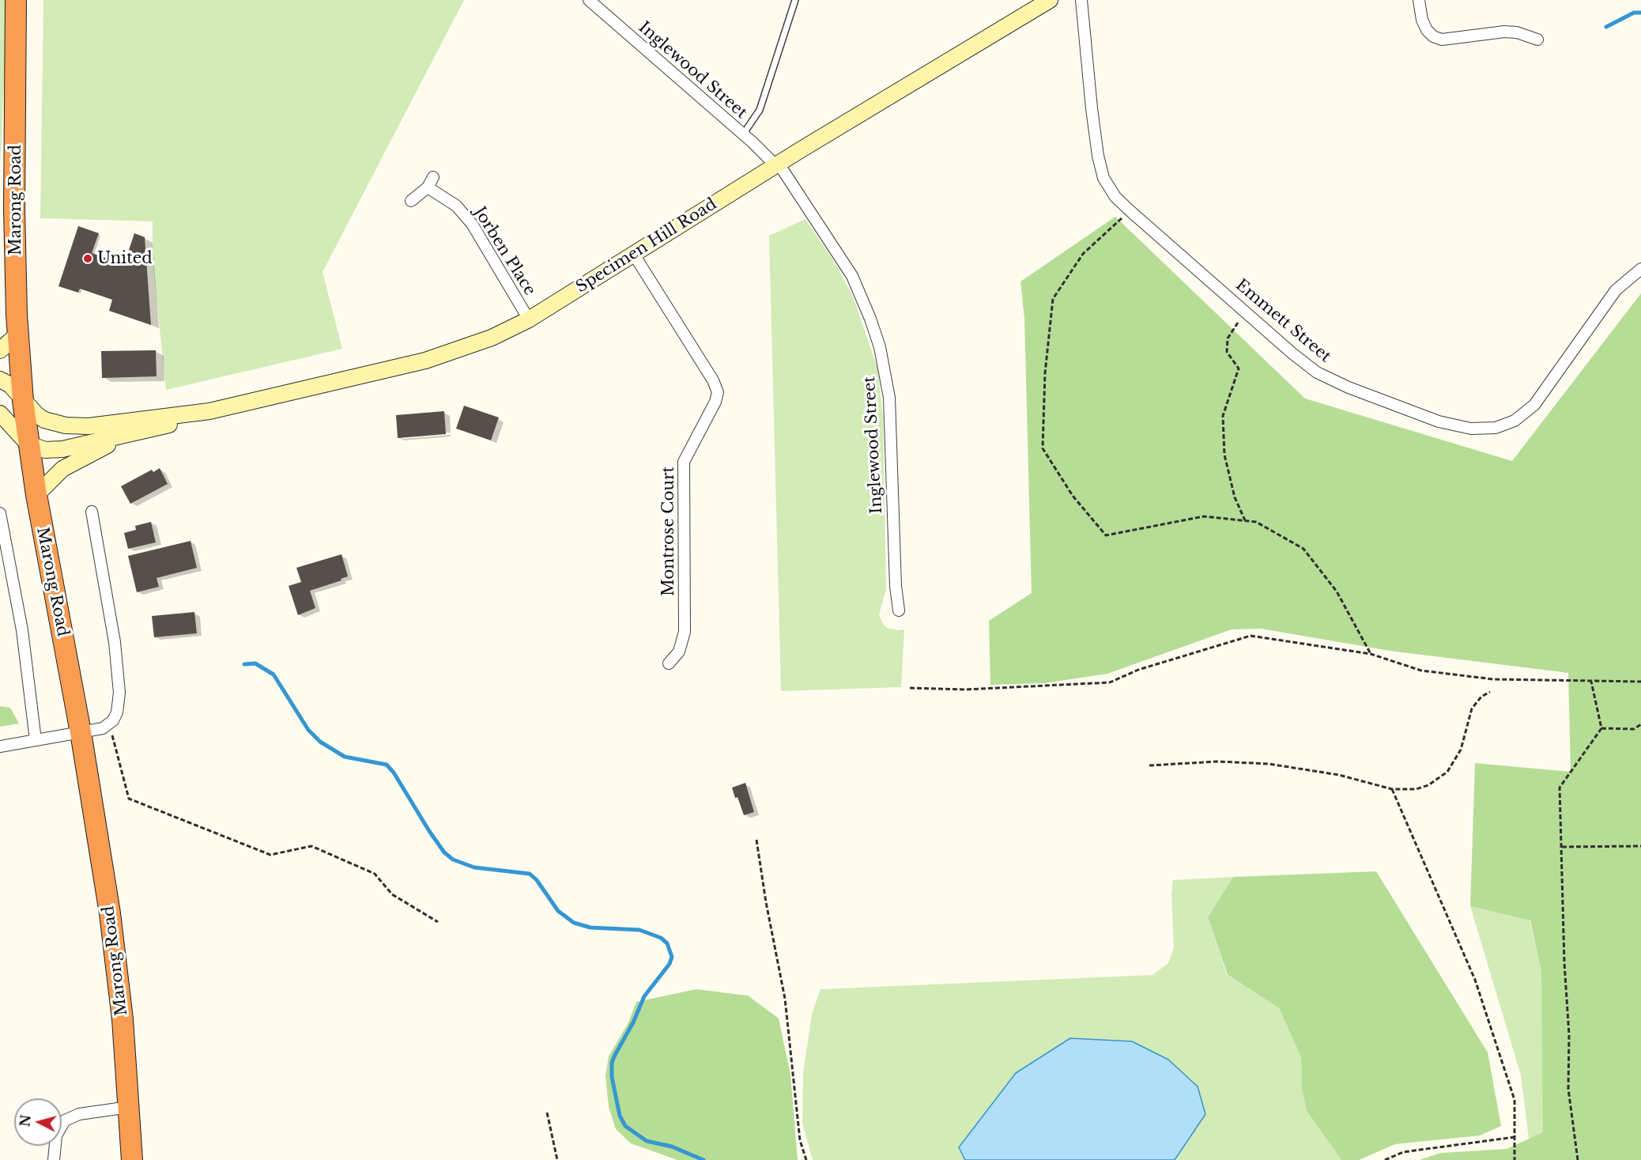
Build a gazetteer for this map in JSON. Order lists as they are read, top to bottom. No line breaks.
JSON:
{"streets":{"highway":["Marong Road"],"main road":["Specimen Hill Road"],"street":["Inglewood Street","Jorben Place","Emmett Street","Montrose Court"]},"crossings":[["Inglewood Street","Specimen Hill Road"],["Marong Road","Specimen Hill Road"],["Specimen Hill Road","Jorben Place"],["Specimen Hill Road","Montrose Court"]],"places":["United"],"north":"left"}
